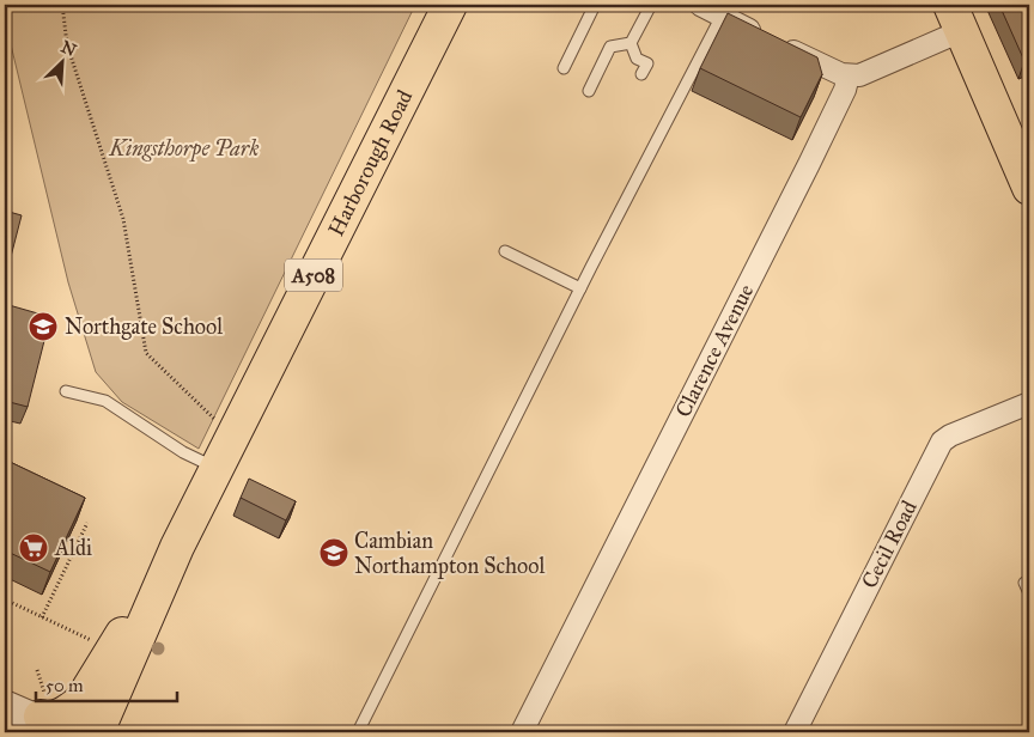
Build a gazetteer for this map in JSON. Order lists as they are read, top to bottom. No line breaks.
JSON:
{"streets":{"main road":["Harborough Road","A508"],"street":["Clarence Avenue","Cecil Road"]},"crossings":[["Harborough Road","A508"]],"parks":["Kingsthorpe Park"],"places":{"school or university":["Northgate School","Cambian Northampton School"],"supermarket":["Aldi"]},"scale_bar":"50 m","north":"top right"}
